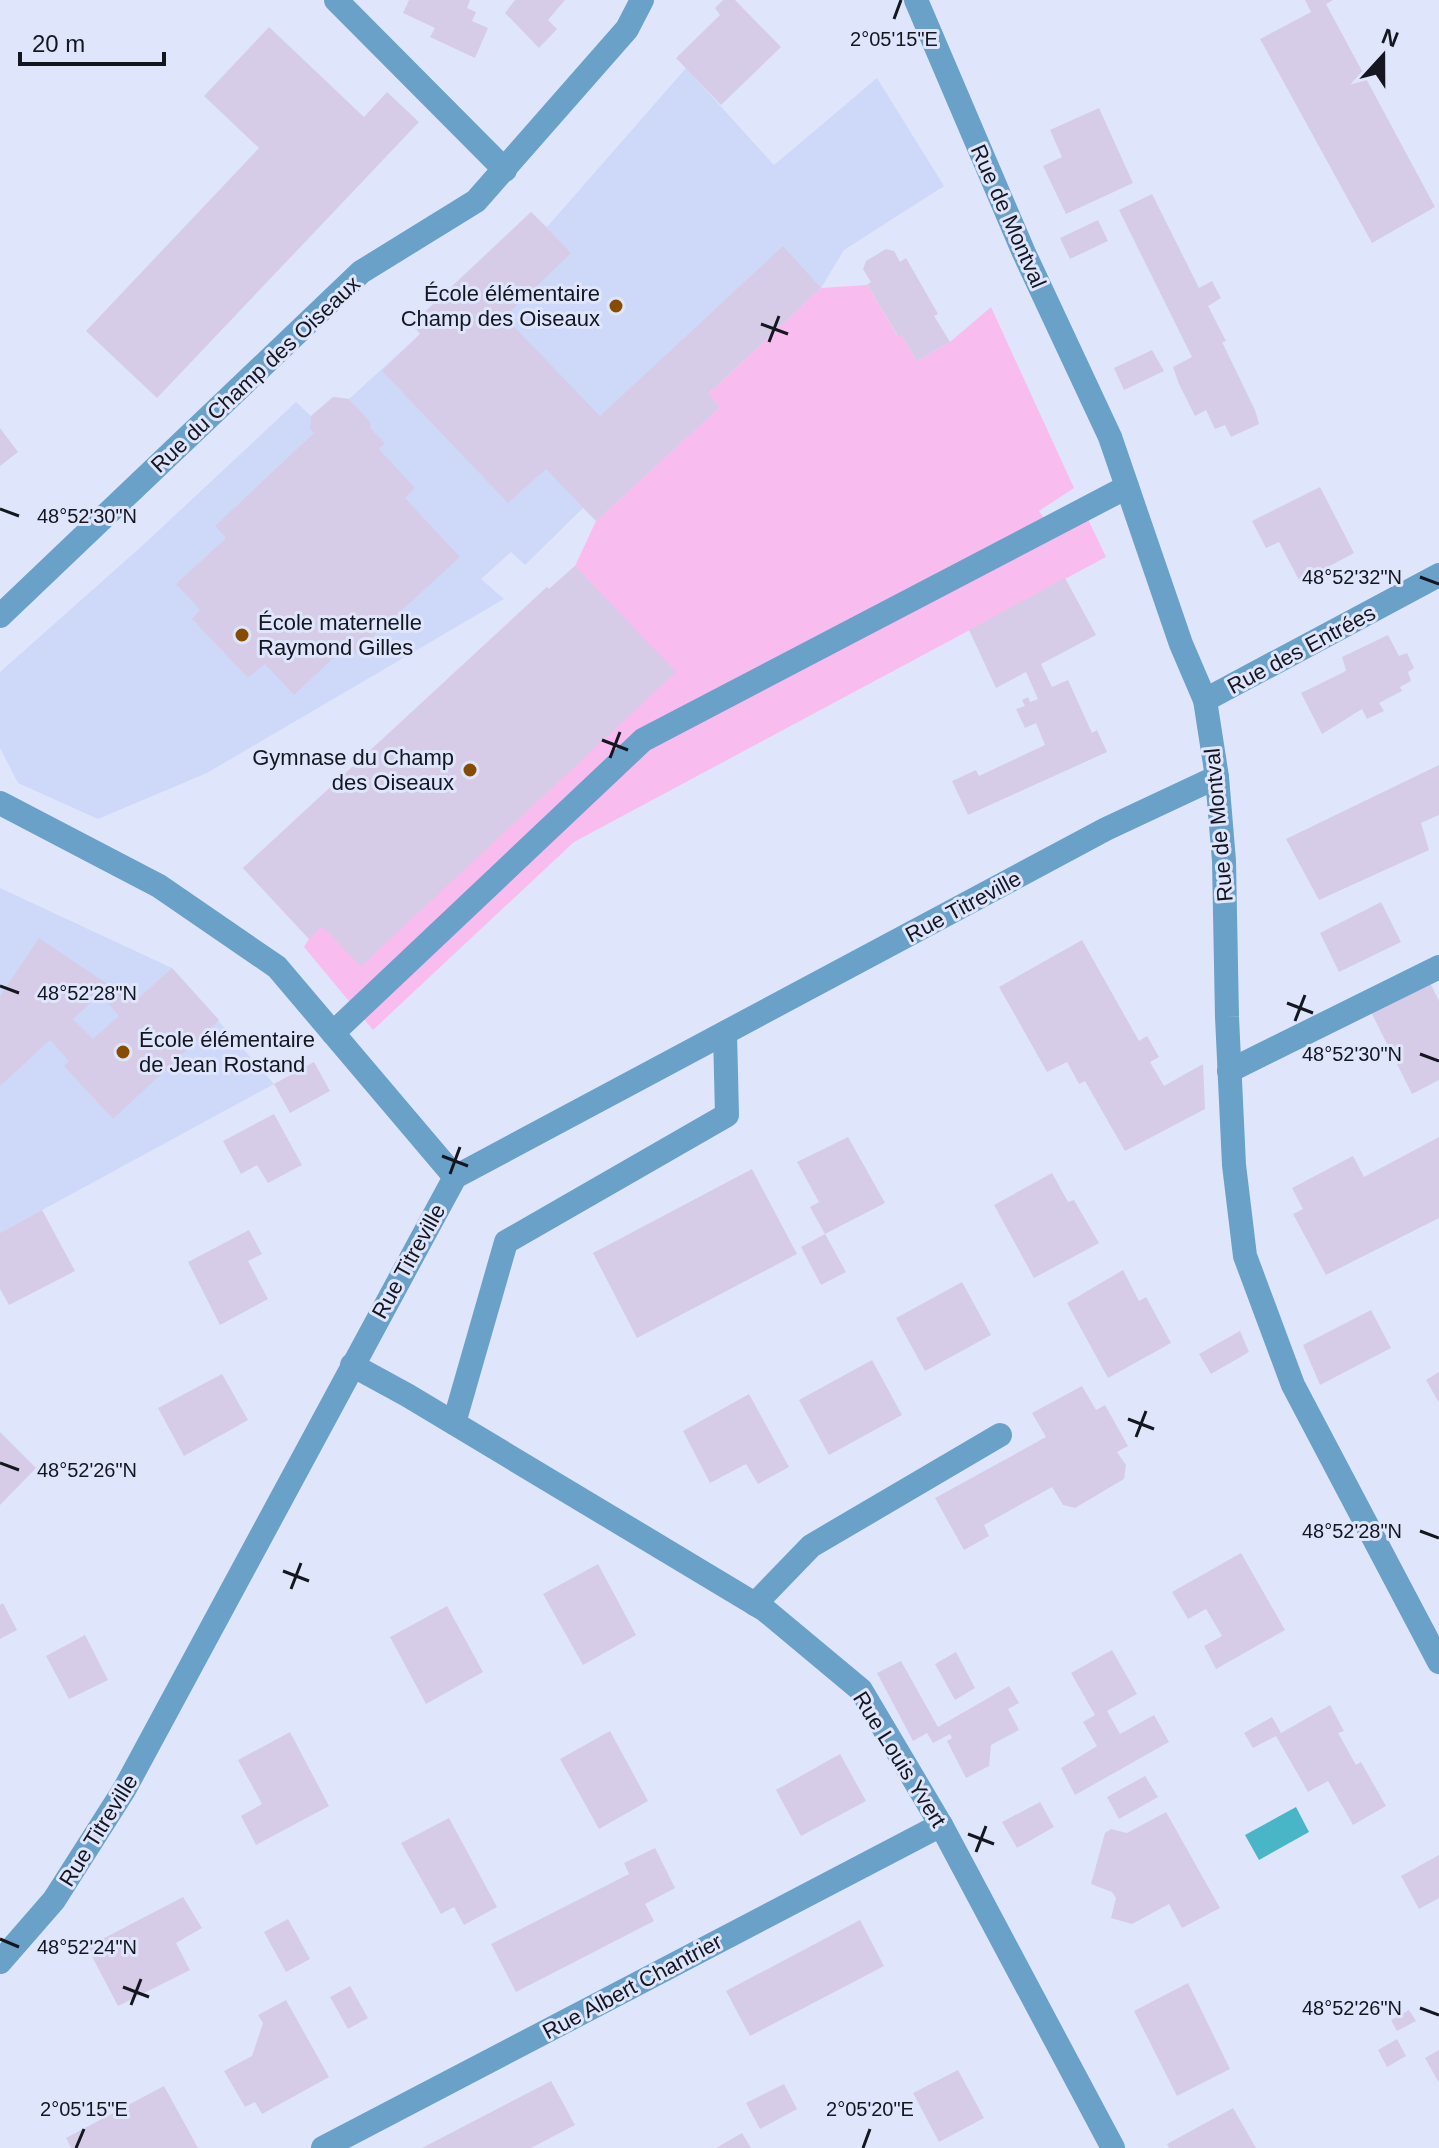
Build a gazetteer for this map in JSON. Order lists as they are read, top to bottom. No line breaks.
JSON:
{"streets":{"street":["Rue de Montval","Rue du Champ des Oiseaux","Rue des Entrées","Rue Titreville","Rue Louis Yvert","Rue Albert Chantrier"]},"crossings":[["Rue de Montval","Rue des Entrées"],["Rue de Montval","Rue Titreville"],["Rue Titreville","Rue Louis Yvert"],["Rue Louis Yvert","Rue Albert Chantrier"]],"places":["École élémentaire Champ des Oiseaux","École maternelle Raymond Gilles","Gymnase du Champ des Oiseaux","École élémentaire de Jean Rostand"],"scale_bar":"20 m","north":"top","coordinates":["2°05'15\"E","48°52'30\"N","48°52'32\"N","48°52'28\"N","48°52'26\"N","48°52'24\"N","2°05'20\"E"]}
